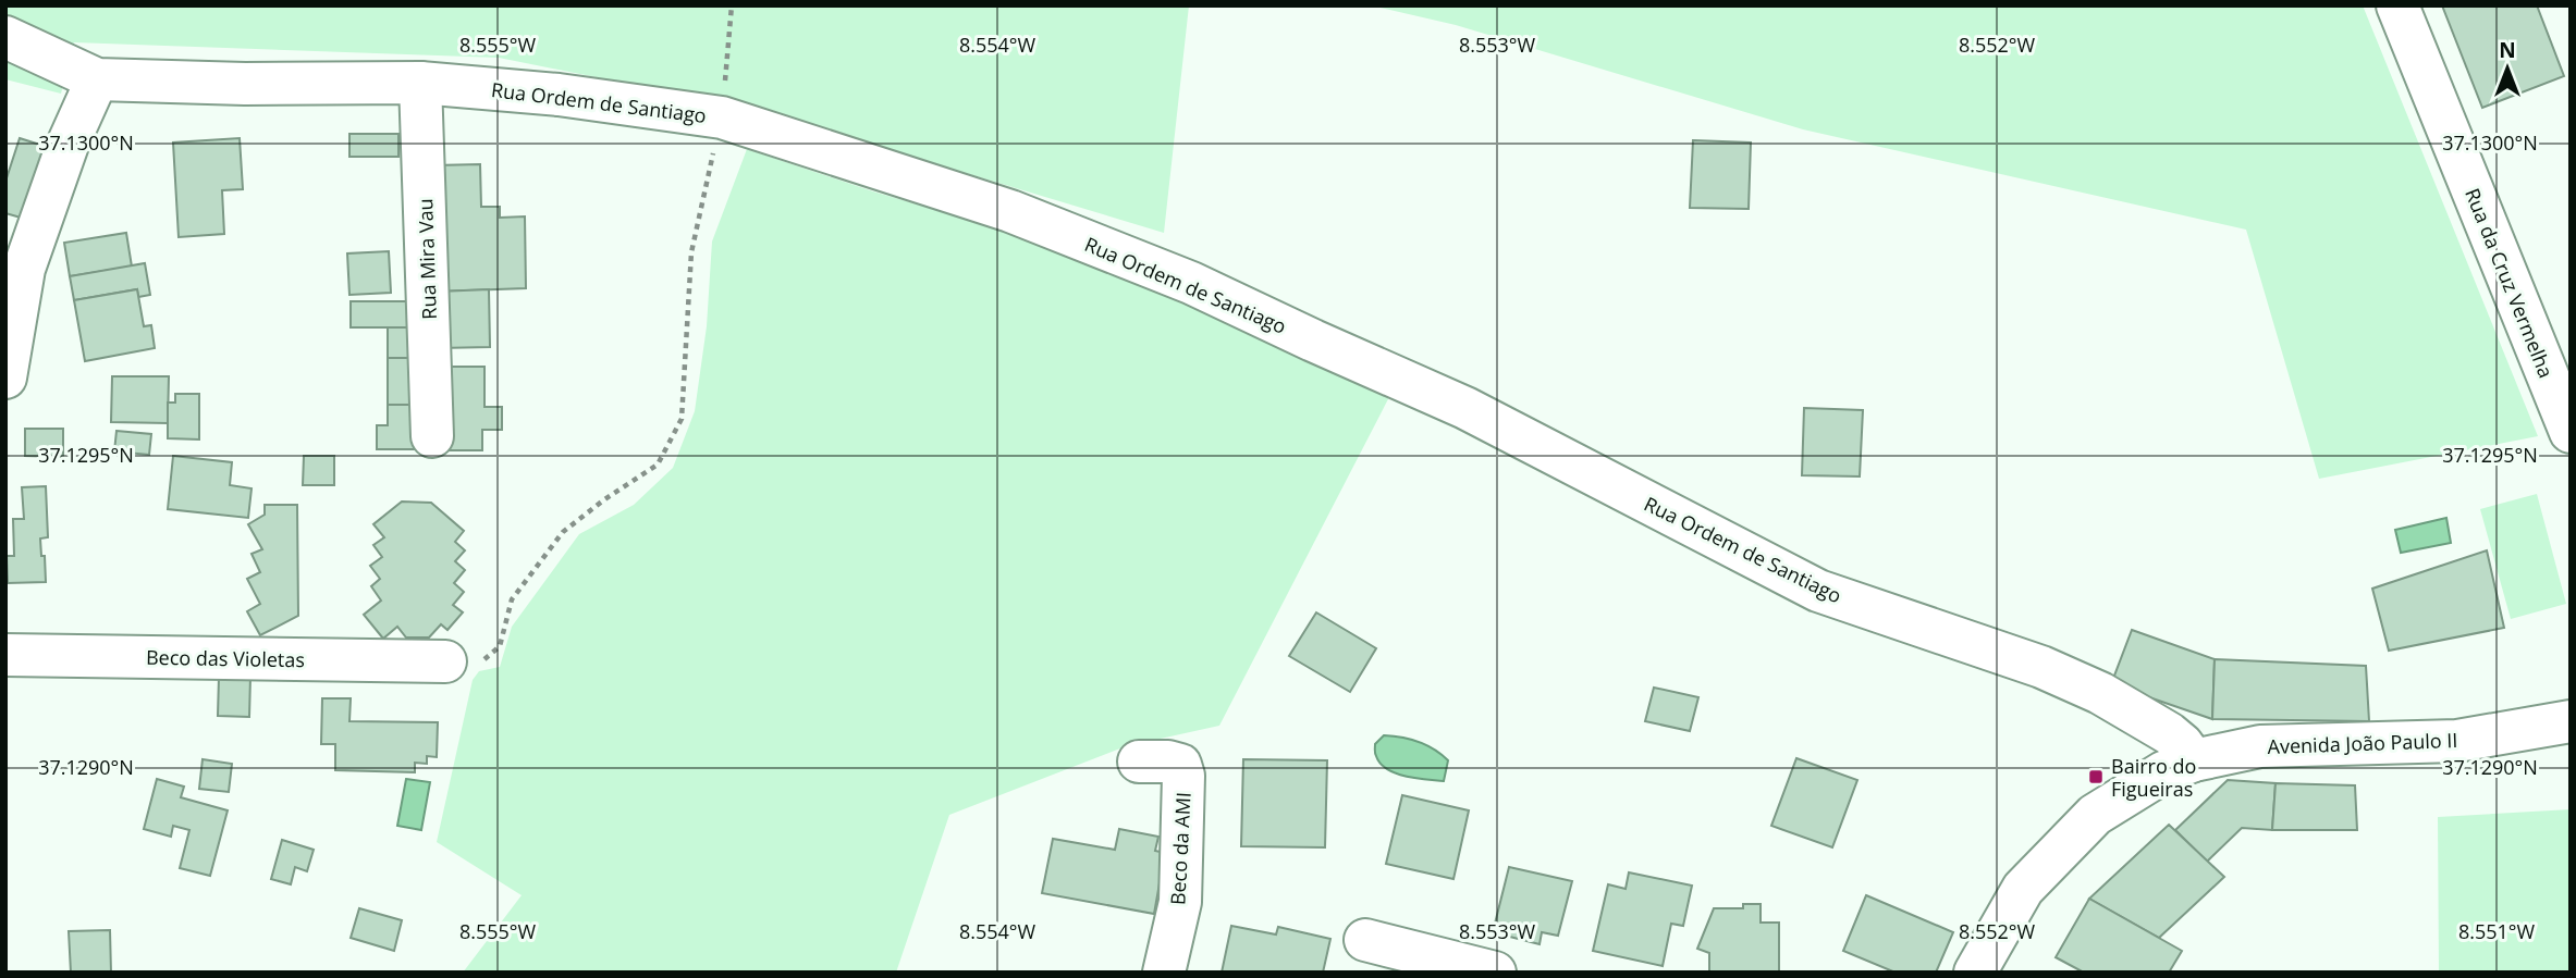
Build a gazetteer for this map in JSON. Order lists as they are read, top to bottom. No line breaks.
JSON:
{"streets":{"street":["Rua Ordem de Santiago","Rua Mira Vau","Rua da Cruz Vermelha","Beco das Violetas","Avenida João Paulo II","Beco da AMI"]},"crossings":[["Rua Ordem de Santiago","Rua Mira Vau"],["Rua Ordem de Santiago","Avenida João Paulo II"]],"places":{"transit":["Bairro do Figueiras"]},"north":"top","coordinates":["8.555°W","8.554°W","8.553°W","8.552°W","37.1300°N","37.1295°N","37.1290°N","8.551°W"]}
